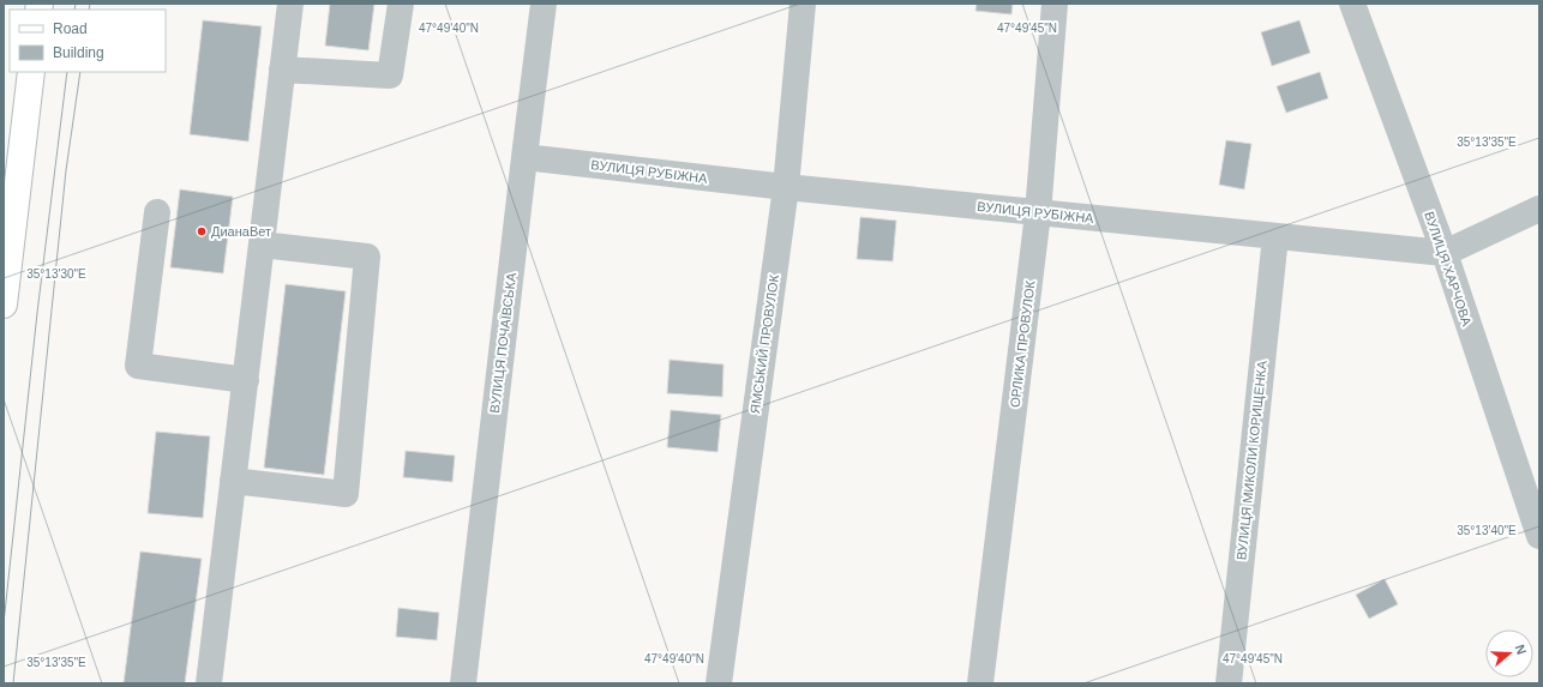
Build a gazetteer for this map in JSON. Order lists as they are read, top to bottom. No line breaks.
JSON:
{"streets":{"street":["ВУЛИЦЯ РУБІЖНА","ВУЛИЦЯ ХАРЧОВА","ВУЛИЦЯ ПОЧАЇВСЬКА","ЯМСЬКИЙ ПРОВУЛОК","ОРЛИКА ПРОВУЛОК","ВУЛИЦЯ МИКОЛИ КОРИЩЕНКА"]},"crossings":[["ВУЛИЦЯ РУБІЖНА","ВУЛИЦЯ ХАРЧОВА"],["ВУЛИЦЯ РУБІЖНА","ВУЛИЦЯ ПОЧАЇВСЬКА"],["ВУЛИЦЯ РУБІЖНА","ЯМСЬКИЙ ПРОВУЛОК"],["ВУЛИЦЯ РУБІЖНА","ОРЛИКА ПРОВУЛОК"],["ВУЛИЦЯ РУБІЖНА","ВУЛИЦЯ МИКОЛИ КОРИЩЕНКА"]],"places":["ДианаВет"],"legend":["Road","Building"],"north":"right","coordinates":["47°49'45\"N","47°49'40\"N","35°13'35\"E","35°13'30\"E","35°13'40\"E"]}
